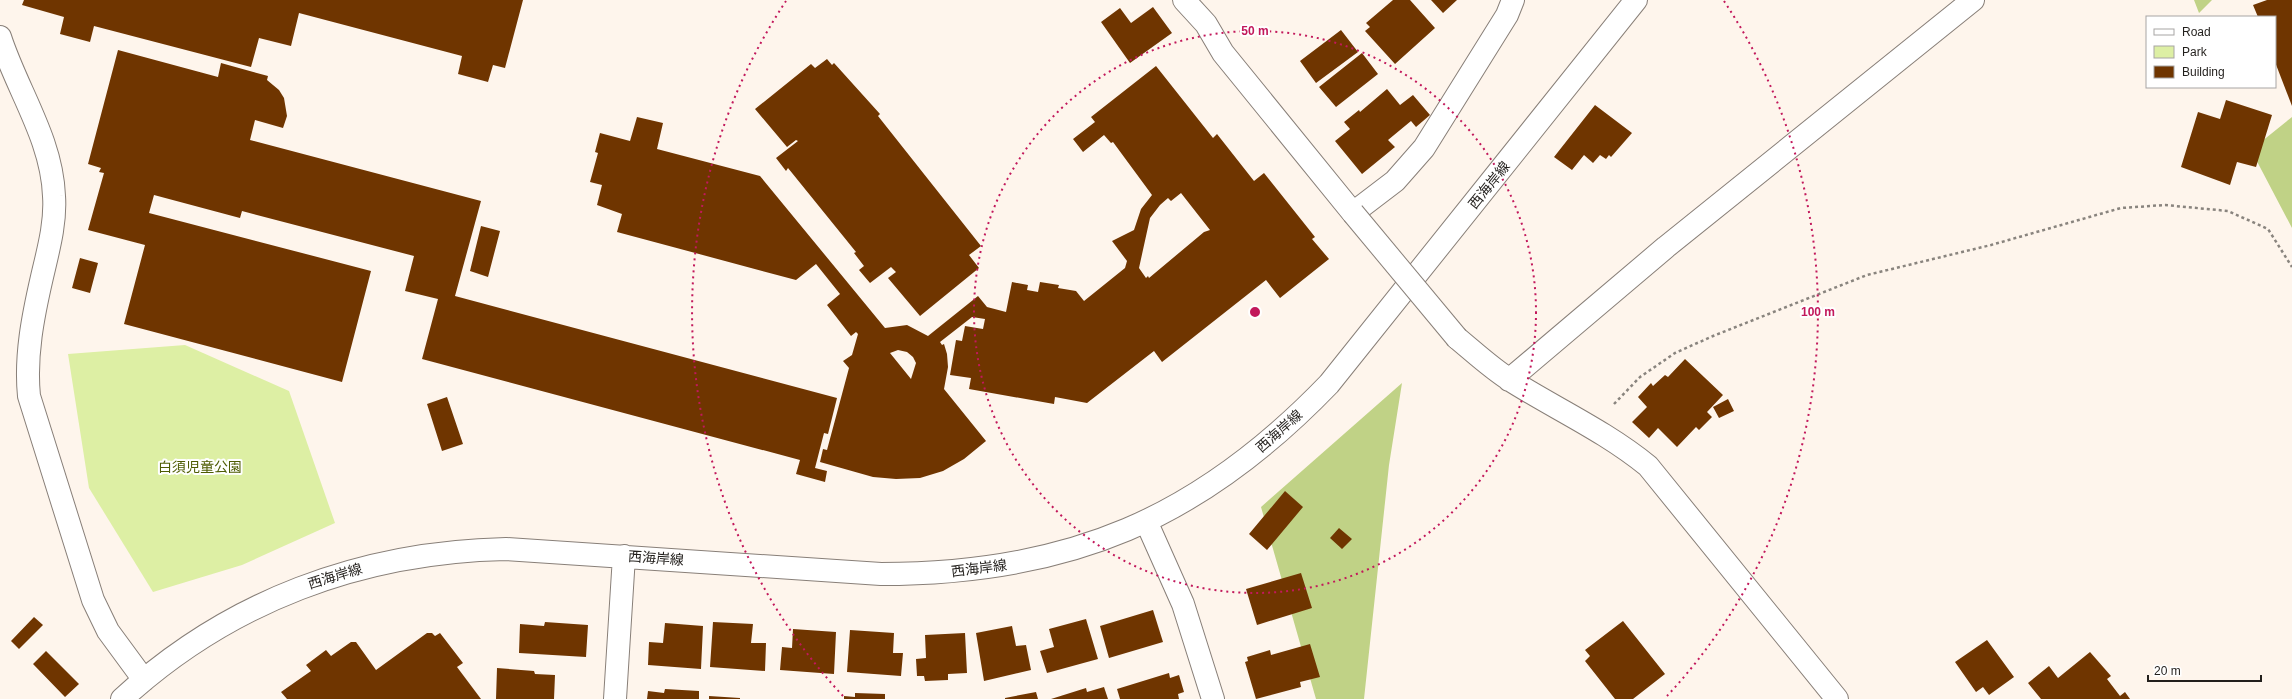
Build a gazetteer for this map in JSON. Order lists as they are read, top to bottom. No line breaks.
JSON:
{"streets":{"street":["西海岸線"]},"parks":["白須児童公園"],"legend":["Road","Park","Building"],"scale_bar":"20 m","rings":["50 m","100 m"]}
